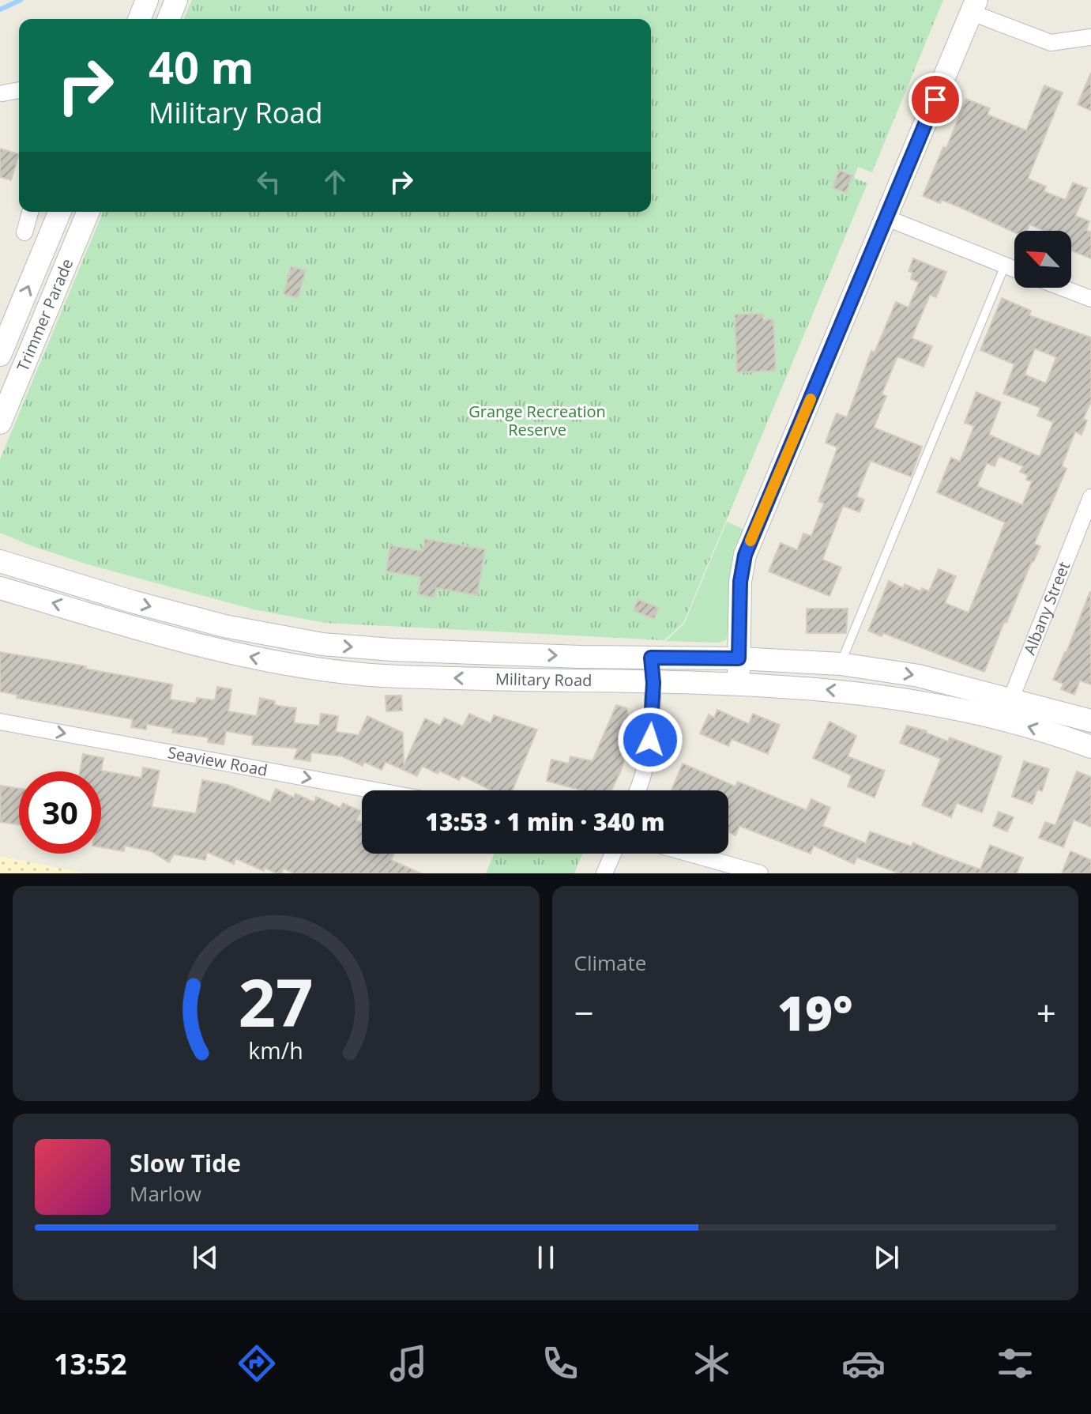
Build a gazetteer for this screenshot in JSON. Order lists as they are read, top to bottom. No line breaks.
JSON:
{"streets":{"main road":["Trimmer Parade","Military Road"],"street":["Albany Street","Seaview Road"]},"crossings":[["Albany Street","Military Road"]],"one_way":["Seaview Road"],"parks":["Grange Recreation Reserve"],"north":"top left","page":{"turn":["40 m","Military Road"],"limit":"30","trip":"13:53 · 1 min · 340 m","tile":"Climate","heat":["−","19°","+"],"song":["Slow Tide","Marlow"],"tabs":"13:52","gauge":["27","km/h"]}}
